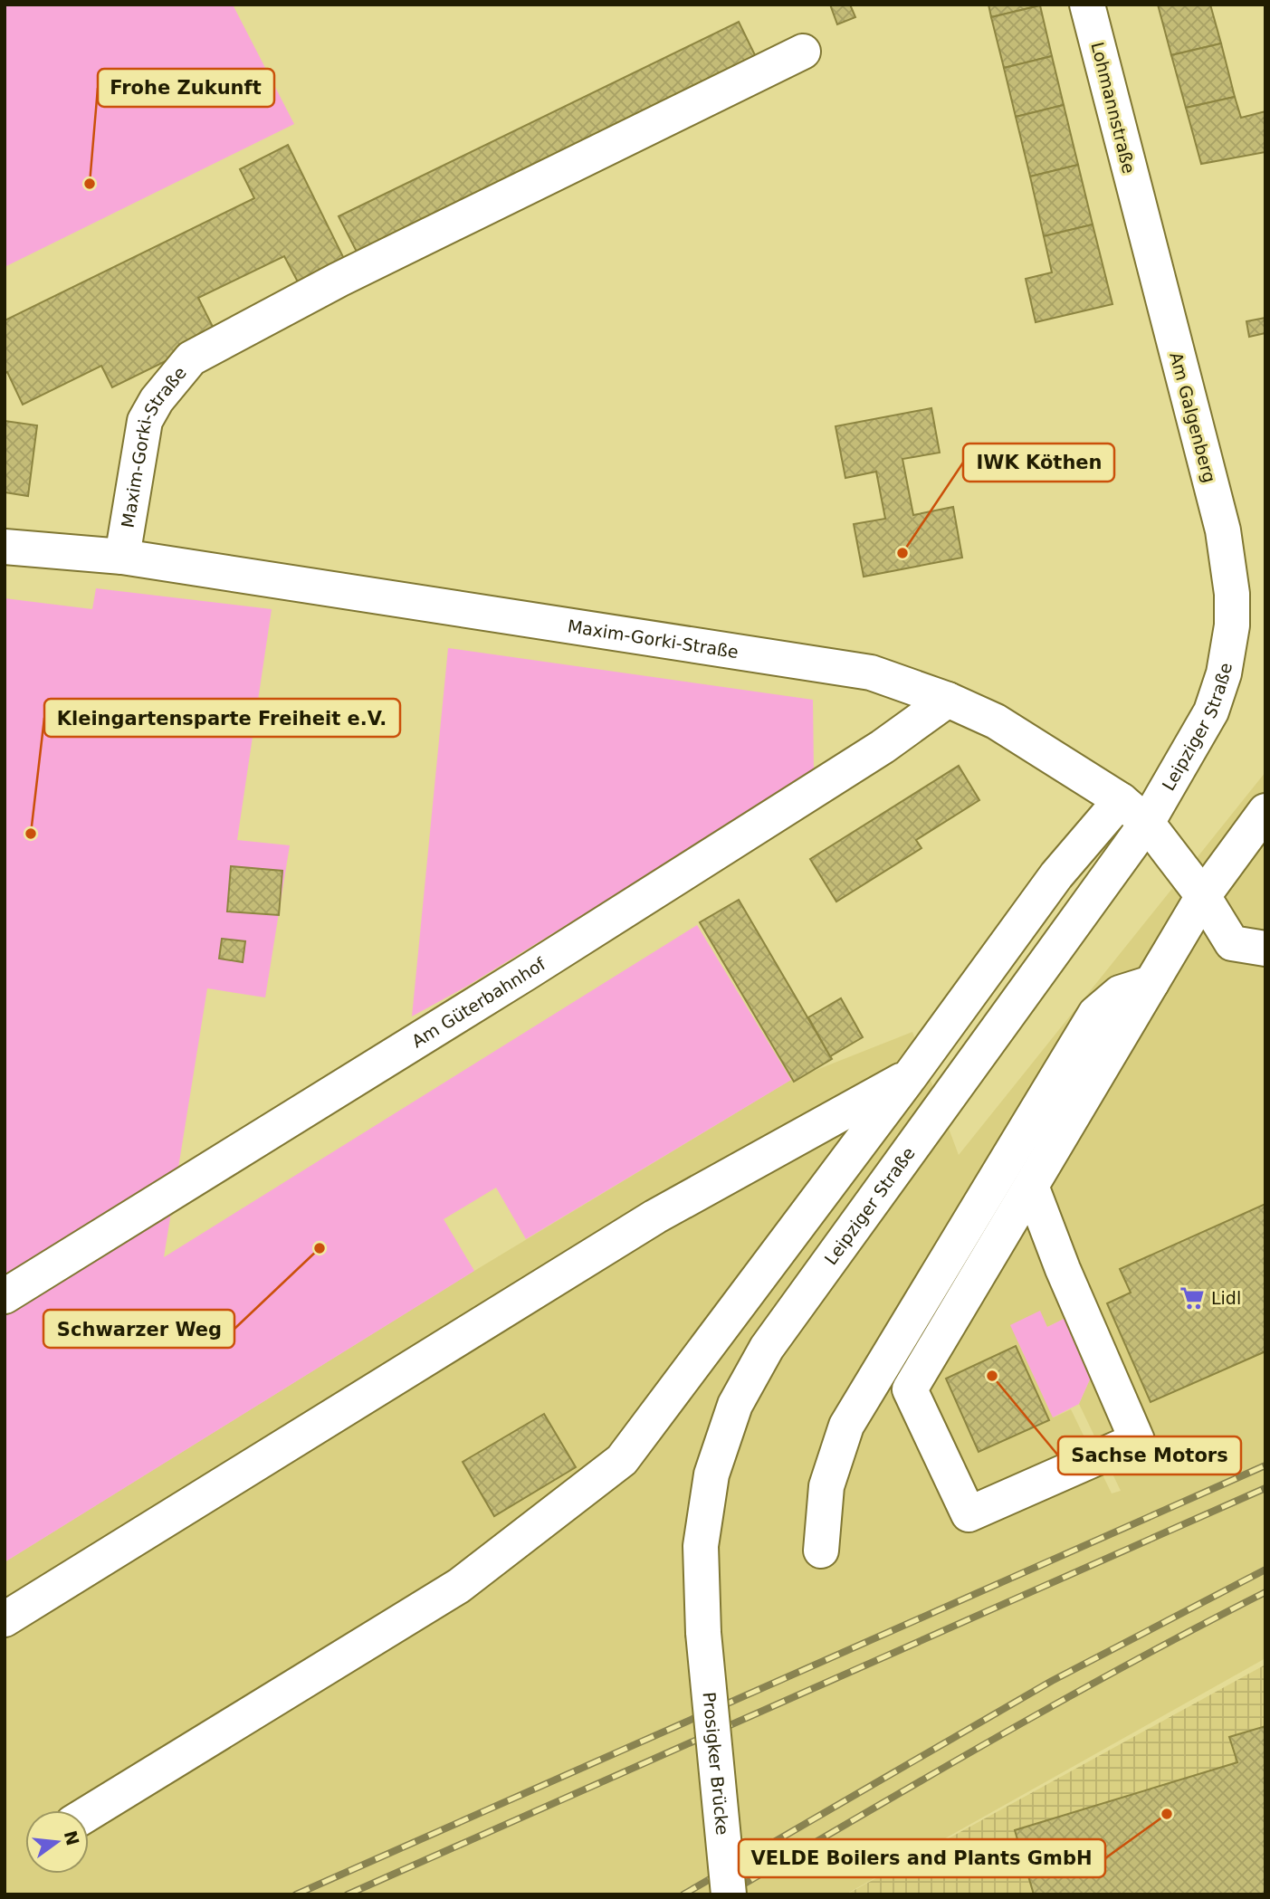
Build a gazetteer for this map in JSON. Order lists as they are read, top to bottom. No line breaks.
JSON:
{"streets":{"street":["Lohmannstraße","Am Galgenberg","Maxim-Gorki-Straße","Leipziger Straße","Am Güterbahnhof","Prosigker Brücke"]},"crossings":[["Lohmannstraße","Am Galgenberg"],["Am Galgenberg","Leipziger Straße"],["Maxim-Gorki-Straße","Leipziger Straße"],["Maxim-Gorki-Straße","Am Güterbahnhof"],["Leipziger Straße","Prosigker Brücke"]],"places":{"other":["Frohe Zukunft","IWK Köthen","Kleingartensparte Freiheit e.V.","Schwarzer Weg","Sachse Motors","VELDE Boilers and Plants GmbH"],"supermarket":["Lidl"]},"north":"right"}
